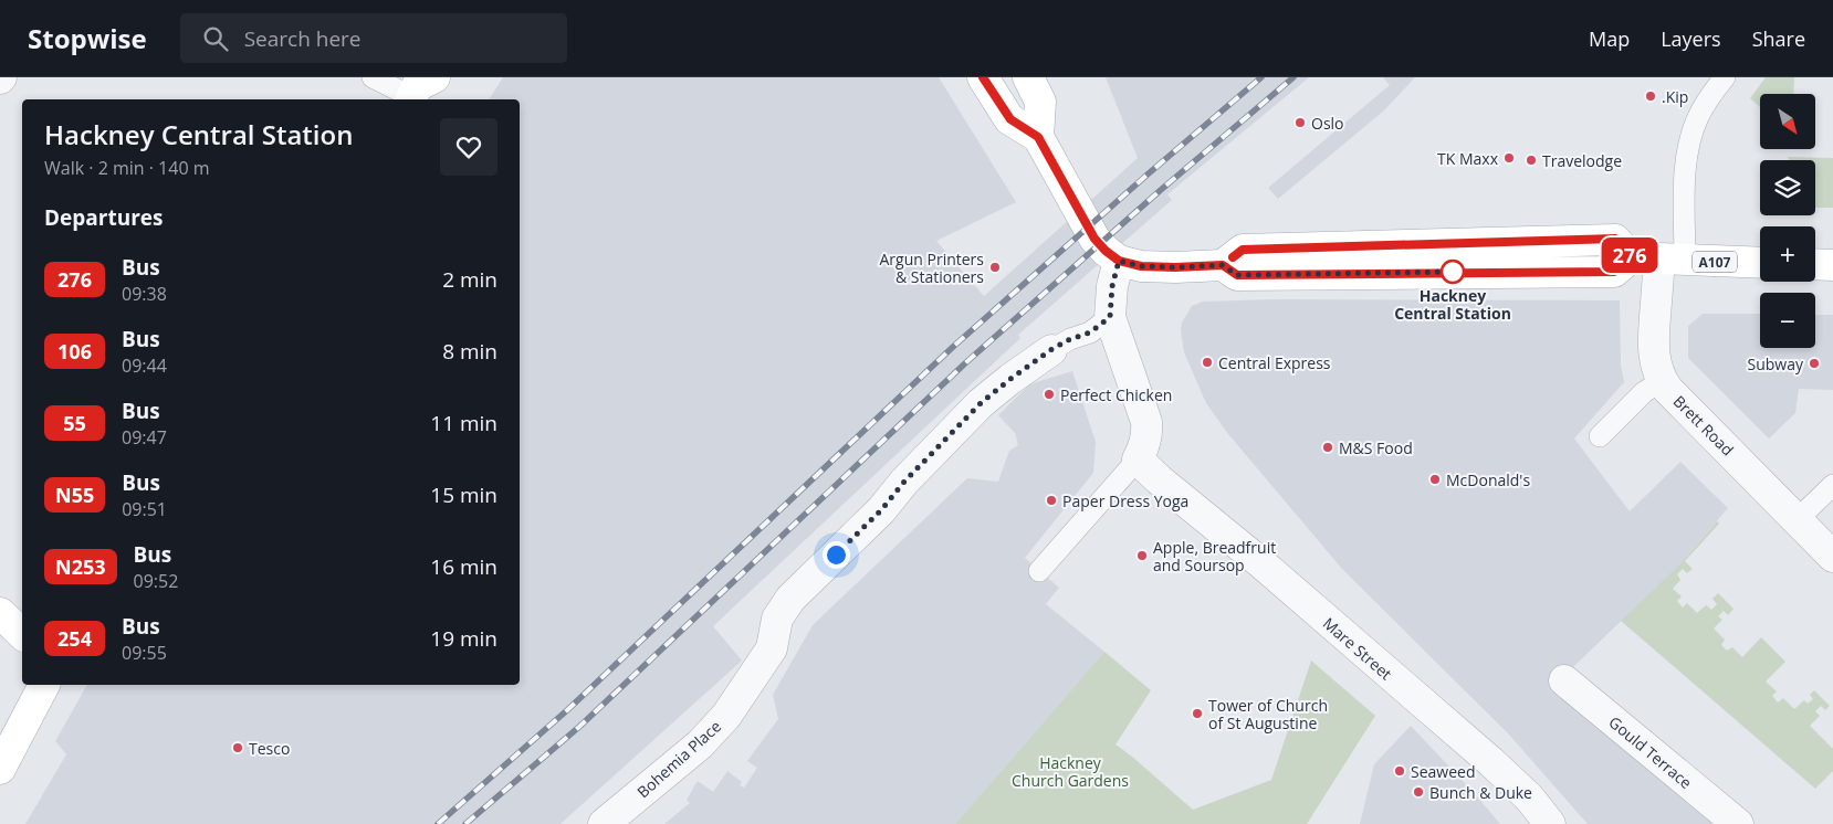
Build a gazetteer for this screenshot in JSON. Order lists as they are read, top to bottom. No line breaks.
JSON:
{"streets":{"main road":["A107"],"street":["Brett Road","Mare Street","Gould Terrace","Bohemia Place"]},"crossings":[["A107","Brett Road"]],"parks":["Hackney Church Gardens"],"places":[".Kip","Oslo","TK Maxx","Travelodge","Argun Printers & Stationers","Hackney Central Station","Central Express","Subway","Perfect Chicken","M&S Food","McDonald's","Paper Dress Yoga","Apple, Breadfruit and Soursop","Tower of Church of St Augustine","Tesco","Seaweed","Bunch & Duke"],"lines":["bus line 276"],"north":"bottom right","page":{"header":"Stopwise","search":"Search here","nav":["Map","Layers","Share"],"on_map":"276","map_buttons":["+","−"],"heading":[["Hackney Central Station","Walk · 2 min · 140 m"],"Departures"],"list":[{"mark":"276","name":"Bus","note":"09:38","value":"2 min"},{"mark":"106","name":"Bus","note":"09:44","value":"8 min"},{"mark":"55","name":"Bus","note":"09:47","value":"11 min"},{"mark":"N55","name":"Bus","note":"09:51","value":"15 min"},{"mark":"N253","name":"Bus","note":"09:52","value":"16 min"},{"mark":"254","name":"Bus","note":"09:55","value":"19 min"}]}}
